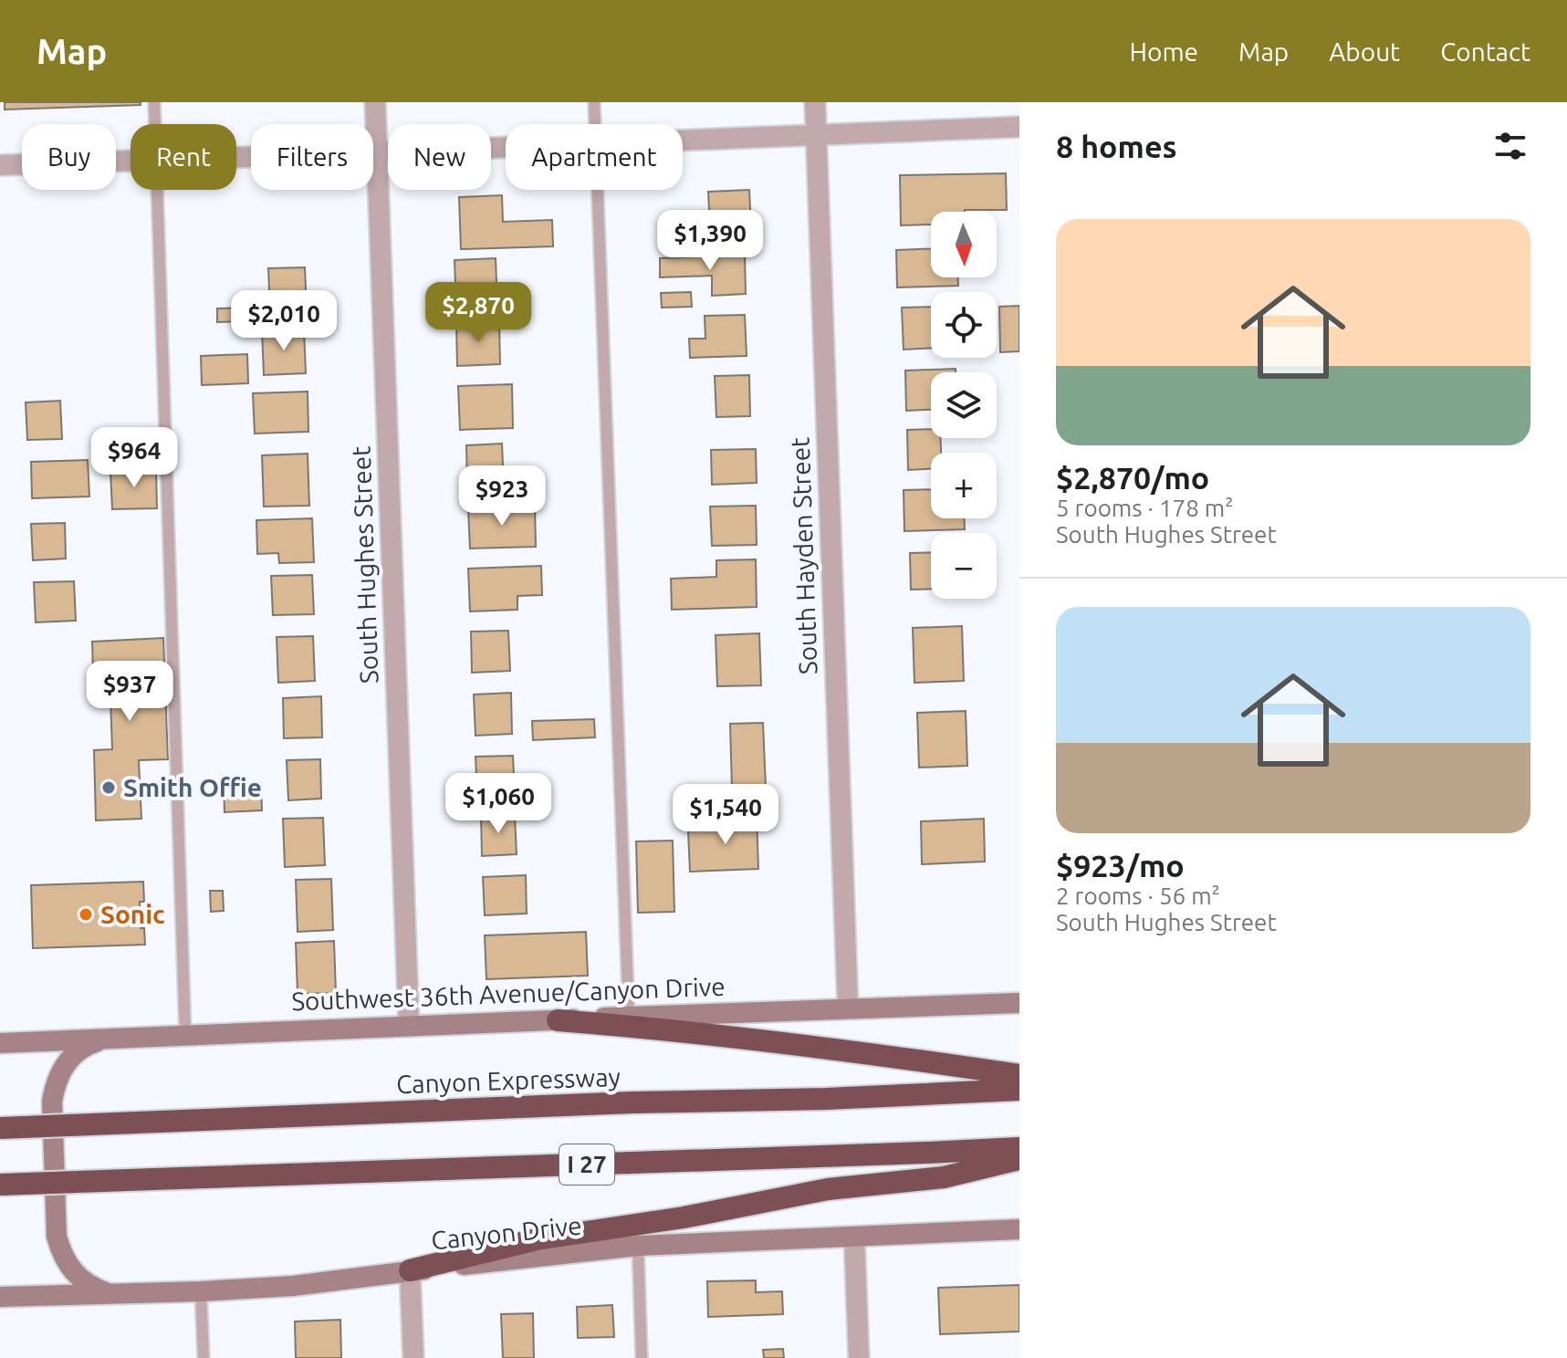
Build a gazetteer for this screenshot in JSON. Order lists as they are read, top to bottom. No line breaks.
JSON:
{"streets":{"highway":["Canyon Expressway","I 27"],"main road":["Southwest 36th Avenue/Canyon Drive","Canyon Drive"],"street":["South Hayden Street","South Hughes Street"]},"crossings":[["South Hayden Street","Southwest 36th Avenue/Canyon Drive"],["South Hughes Street","Southwest 36th Avenue/Canyon Drive"]],"places":["Smith Offie","Sonic"],"north":"bottom","page":{"header":"Map","nav":["Home","Map","About","Contact"],"heading":"8 homes","chip":["Buy","Rent","Filters","New","Apartment"],"list":[{"name":"$2,870/mo","note":"5 rooms · 178 m² · South Hughes Street"},{"name":"$923/mo","note":"2 rooms · 56 m² · South Hughes Street"}],"price":["$1,390","$2,870","$2,010","$964","$923","$937","$1,060","$1,540"],"map_buttons":["+","−"]}}
